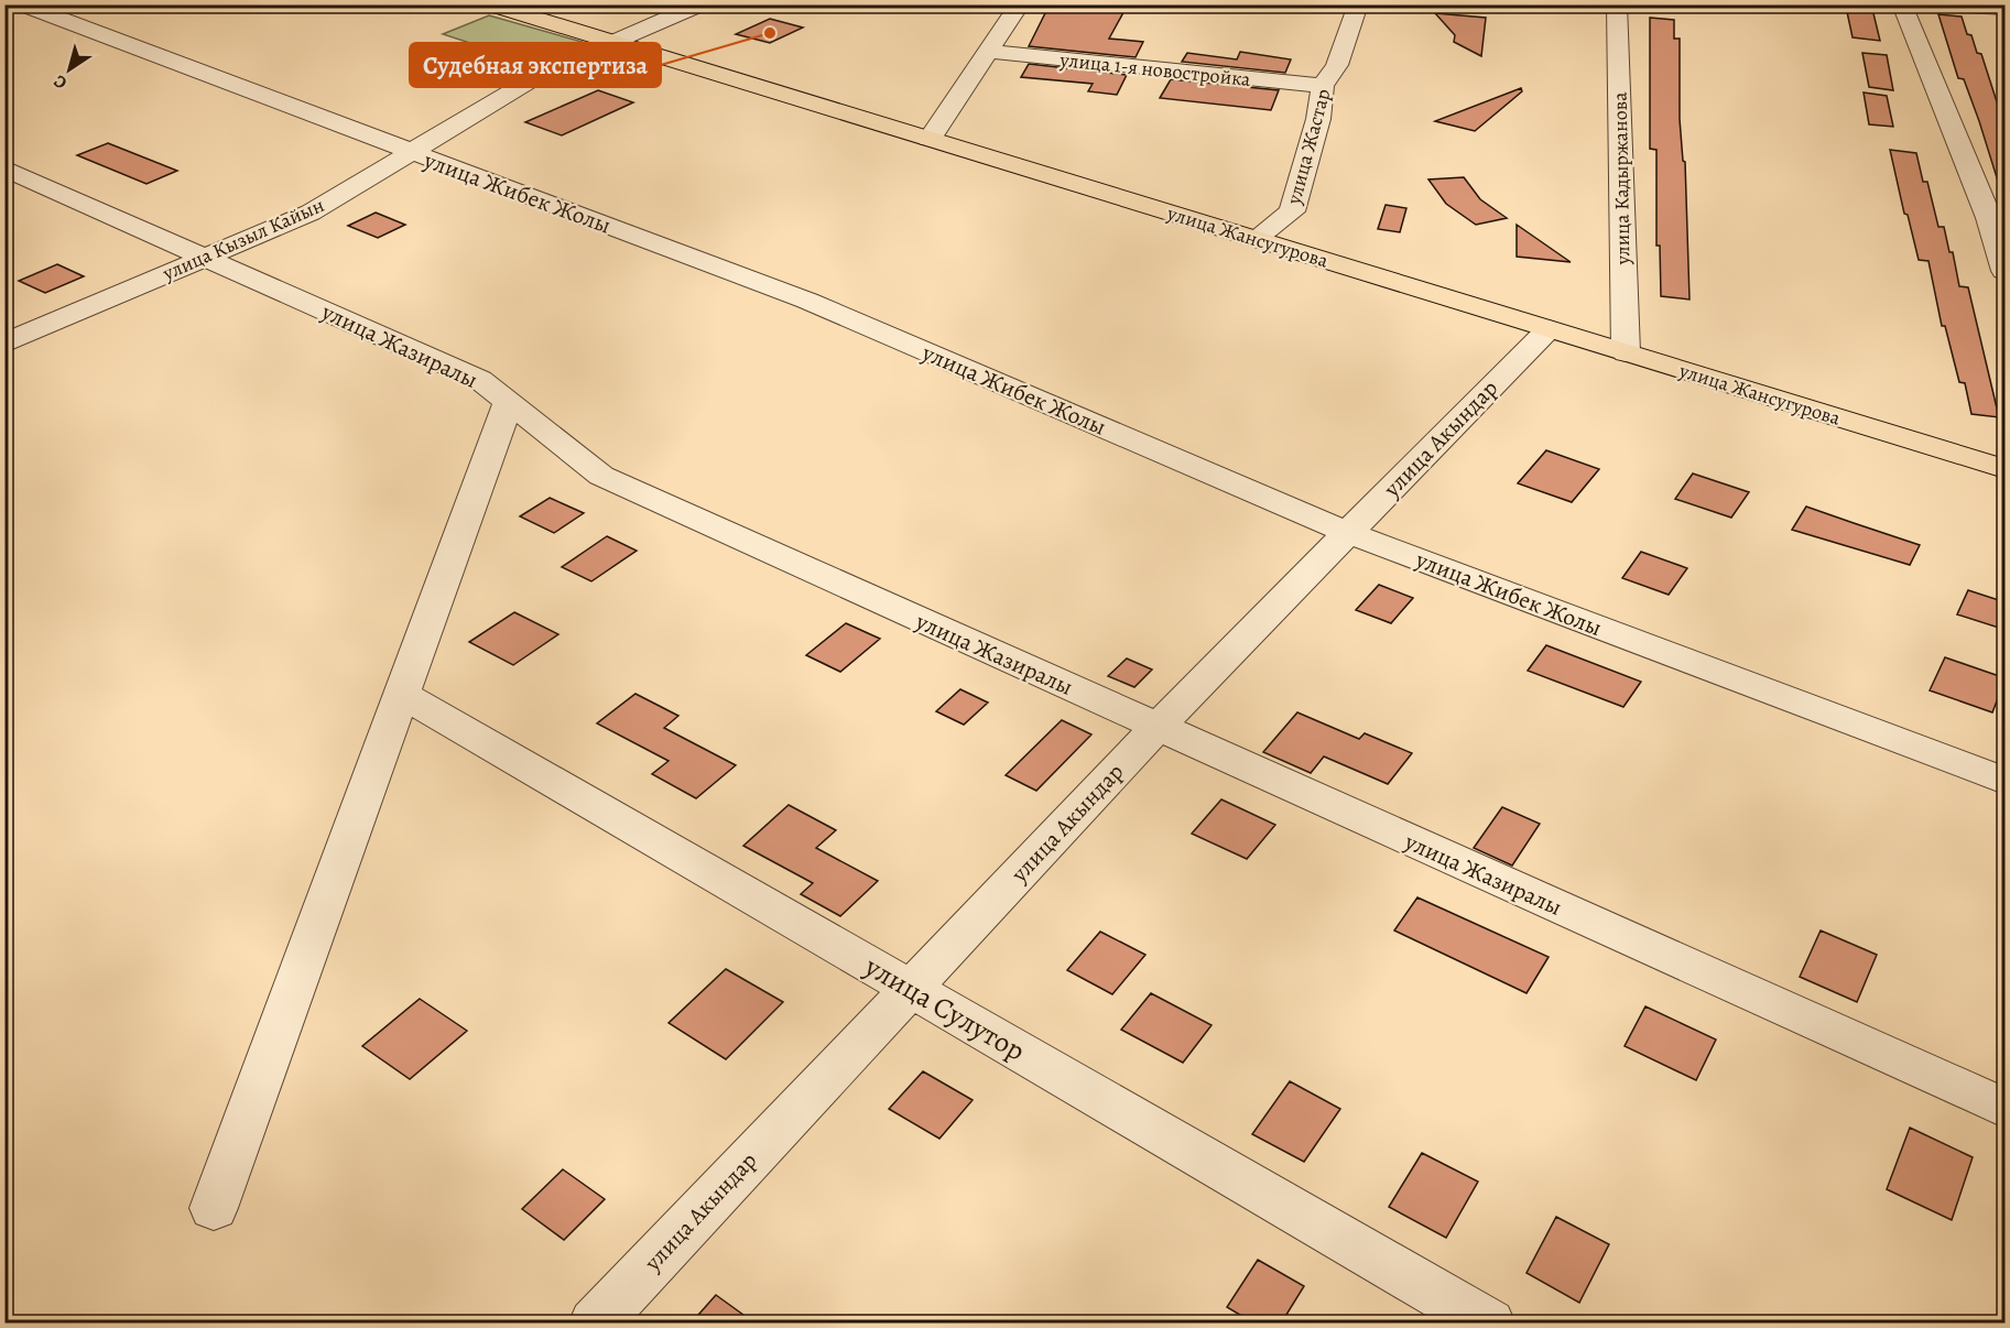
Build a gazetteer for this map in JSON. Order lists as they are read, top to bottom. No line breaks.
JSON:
{"streets":{"main road":["улица Жансугурова"],"street":["улица 1-я новостройка","улица Жастар","улица Кадыржанова","улица Жибек Жолы","улица Кызыл Кайын","улица Жазиралы","улица Акындар","улица Сулутор"]},"crossings":[["улица 1-я новостройка","улица Жастар"],["улица Жастар","улица Жансугурова"],["улица Кадыржанова","улица Жансугурова"],["улица Жибек Жолы","улица Кызыл Кайын"],["улица Жибек Жолы","улица Акындар"],["улица Жансугурова","улица Кызыл Кайын"],["улица Жансугурова","улица Акындар"],["улица Кызыл Кайын","улица Жазиралы"],["улица Жазиралы","улица Акындар"],["улица Акындар","улица Сулутор"]],"places":["Судебная экспертиза"],"north":"bottom left"}
